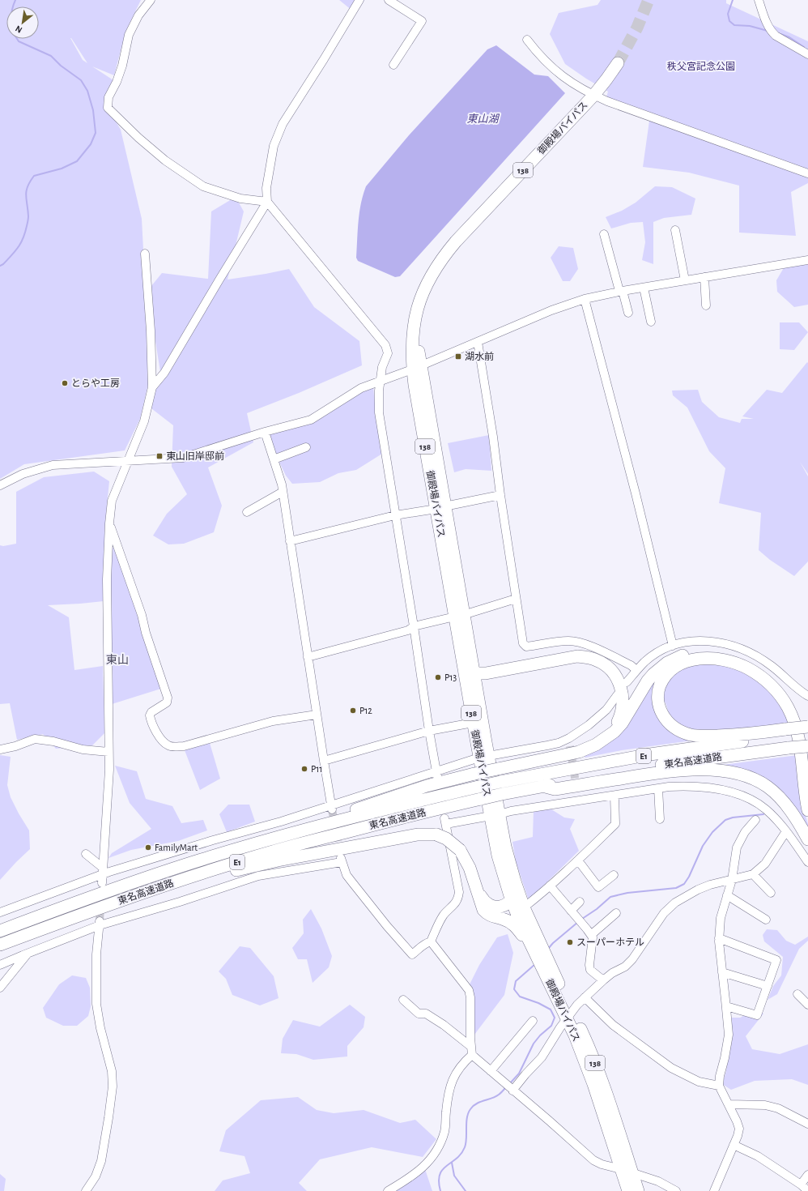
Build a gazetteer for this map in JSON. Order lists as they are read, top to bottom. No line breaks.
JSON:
{"streets":{"highway":["御殿場バイパス","138","E1","東名高速道路"]},"districts":["東山"],"water":["東山湖"],"parks":["秩父宮記念公園"],"places":{"transit":["湖水前","東山旧岸邸前"],"other":["とらや工房","P13","P12","P11","FamilyMart","スーパーホテル"]},"north":"bottom left"}
